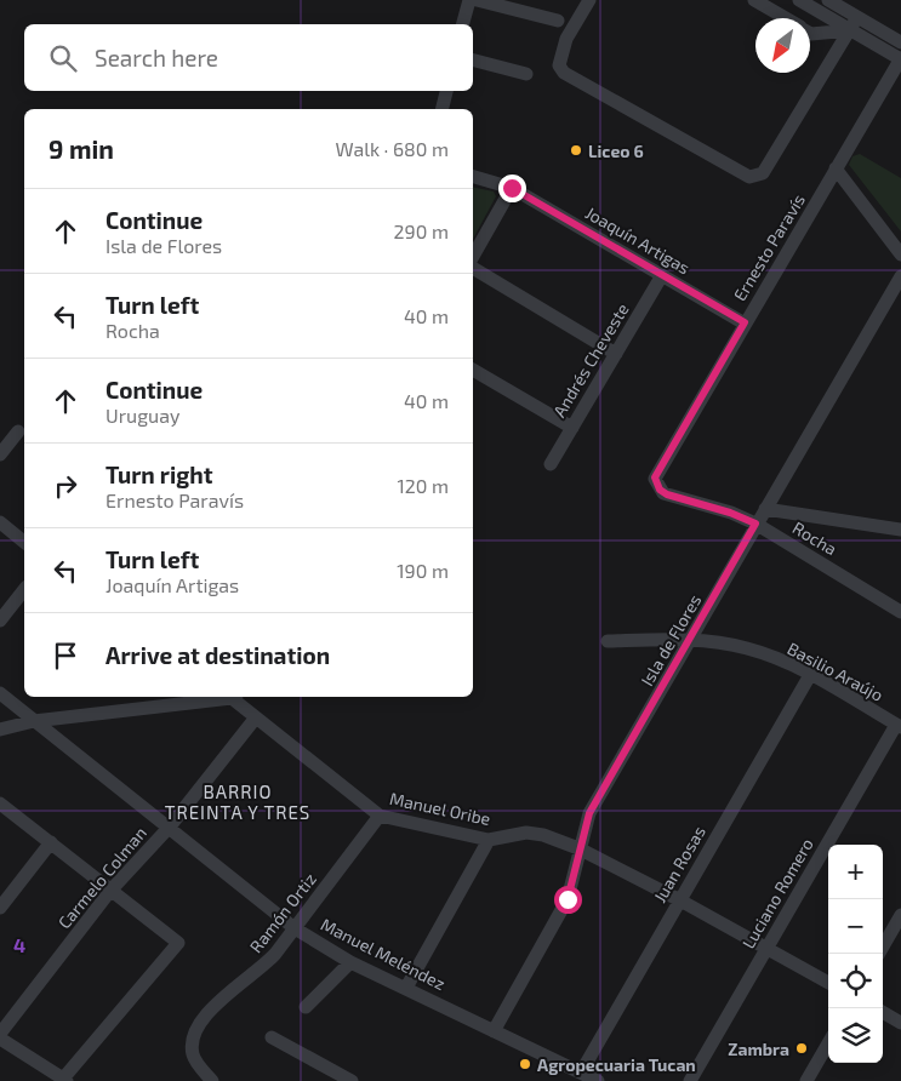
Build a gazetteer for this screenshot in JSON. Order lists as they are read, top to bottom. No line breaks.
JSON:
{"streets":{"street":["Joaquín Artigas","Ernesto Paravís","Andrés Cheveste","Rocha","Isla de Flores","Basilio Araújo","Manuel Oribe","Juan Rosas","Carmelo Colman","Luciano Romero","Ramón Ortiz","Manuel Meléndez"]},"crossings":[["Joaquín Artigas","Ernesto Paravís"],["Joaquín Artigas","Andrés Cheveste"],["Ernesto Paravís","Rocha"],["Rocha","Isla de Flores"],["Isla de Flores","Basilio Araújo"],["Isla de Flores","Manuel Oribe"],["Isla de Flores","Manuel Meléndez"],["Basilio Araújo","Juan Rosas"],["Basilio Araújo","Luciano Romero"],["Manuel Oribe","Juan Rosas"],["Manuel Oribe","Carmelo Colman"],["Manuel Oribe","Luciano Romero"],["Manuel Oribe","Ramón Ortiz"],["Juan Rosas","Manuel Meléndez"],["Carmelo Colman","Manuel Meléndez"],["Ramón Ortiz","Manuel Meléndez"]],"districts":["BARRIO TREINTA Y TRES"],"places":["Liceo 6","Zambra","Agropecuaria Tucan"],"north":"bottom left","page":{"search":"Search here","heading":["9 min","Walk · 680 m"],"list":[["Continue","Isla de Flores","290 m"],["Turn left","Rocha","40 m"],["Continue","Uruguay","40 m"],["Turn right","Ernesto Paravís","120 m"],["Turn left","Joaquín Artigas","190 m"],"Arrive at destination"],"map_buttons":["+","−"]},"grid":{"rows":["4"]}}
